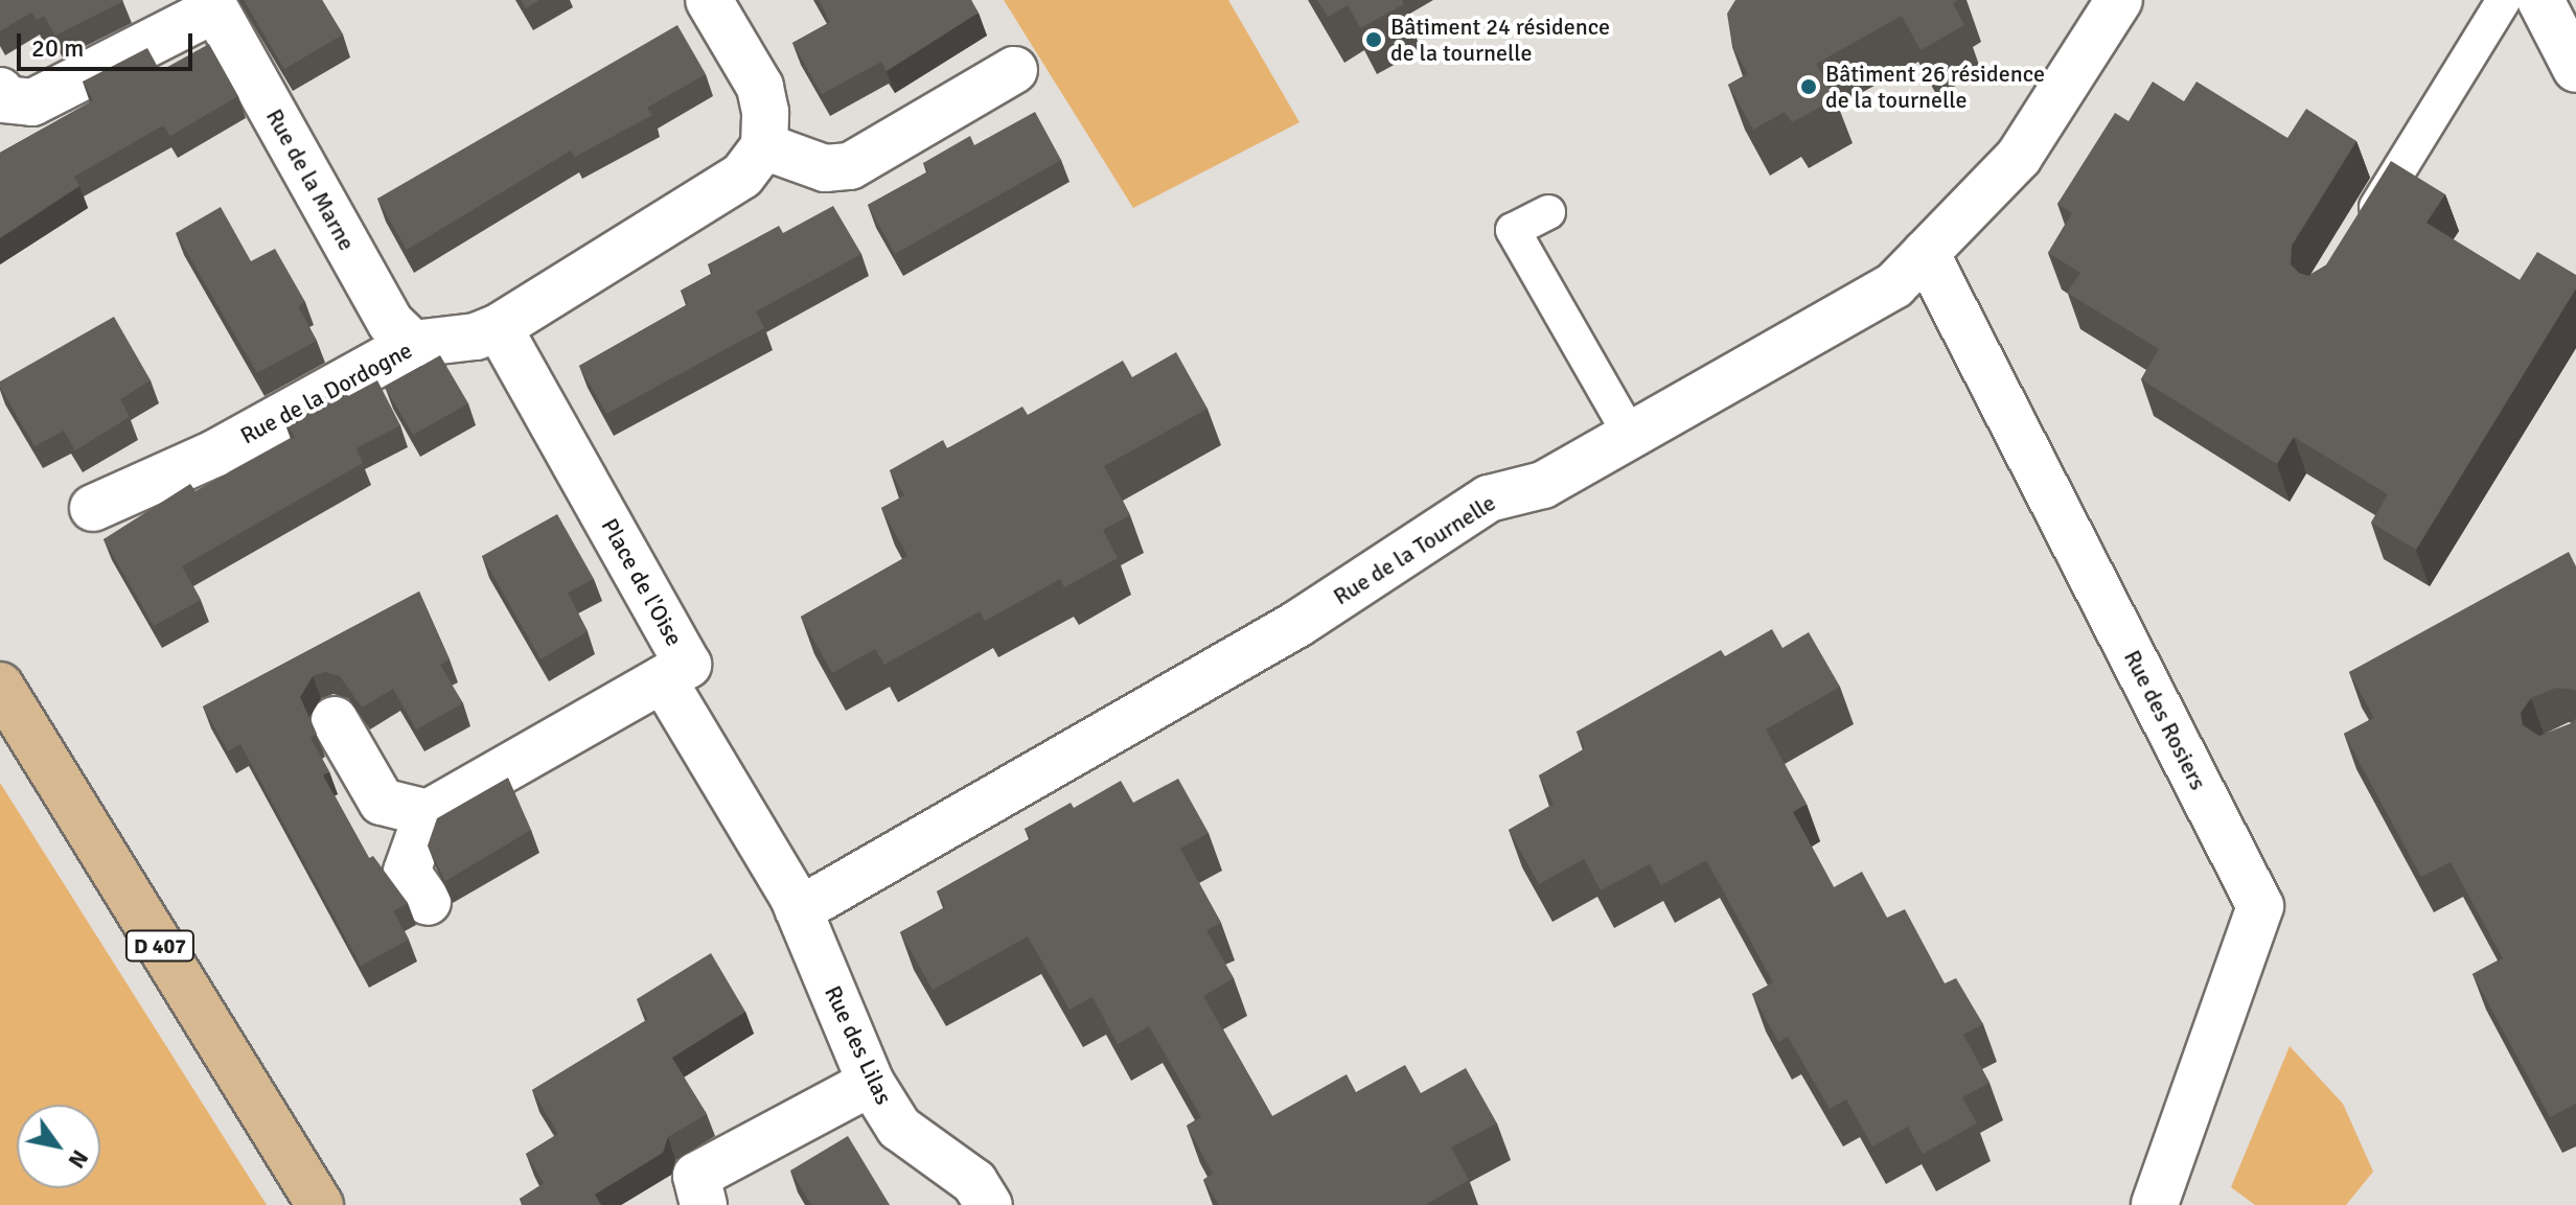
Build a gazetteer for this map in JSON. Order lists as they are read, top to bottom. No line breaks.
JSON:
{"streets":{"main road":["D 407"],"street":["Rue de la Marne","Rue de la Dordogne","Rue de la Tournelle","Place de l'Oise","Rue des Rosiers","Rue des Lilas"]},"crossings":[["Rue de la Marne","Rue de la Dordogne"],["Rue de la Dordogne","Place de l'Oise"],["Rue de la Tournelle","Rue des Rosiers"],["Rue de la Tournelle","Rue des Lilas"],["Place de l'Oise","Rue des Lilas"]],"places":["Bâtiment 24 résidence de la tournelle","Bâtiment 26 résidence de la tournelle"],"scale_bar":"20 m","north":"bottom right"}
